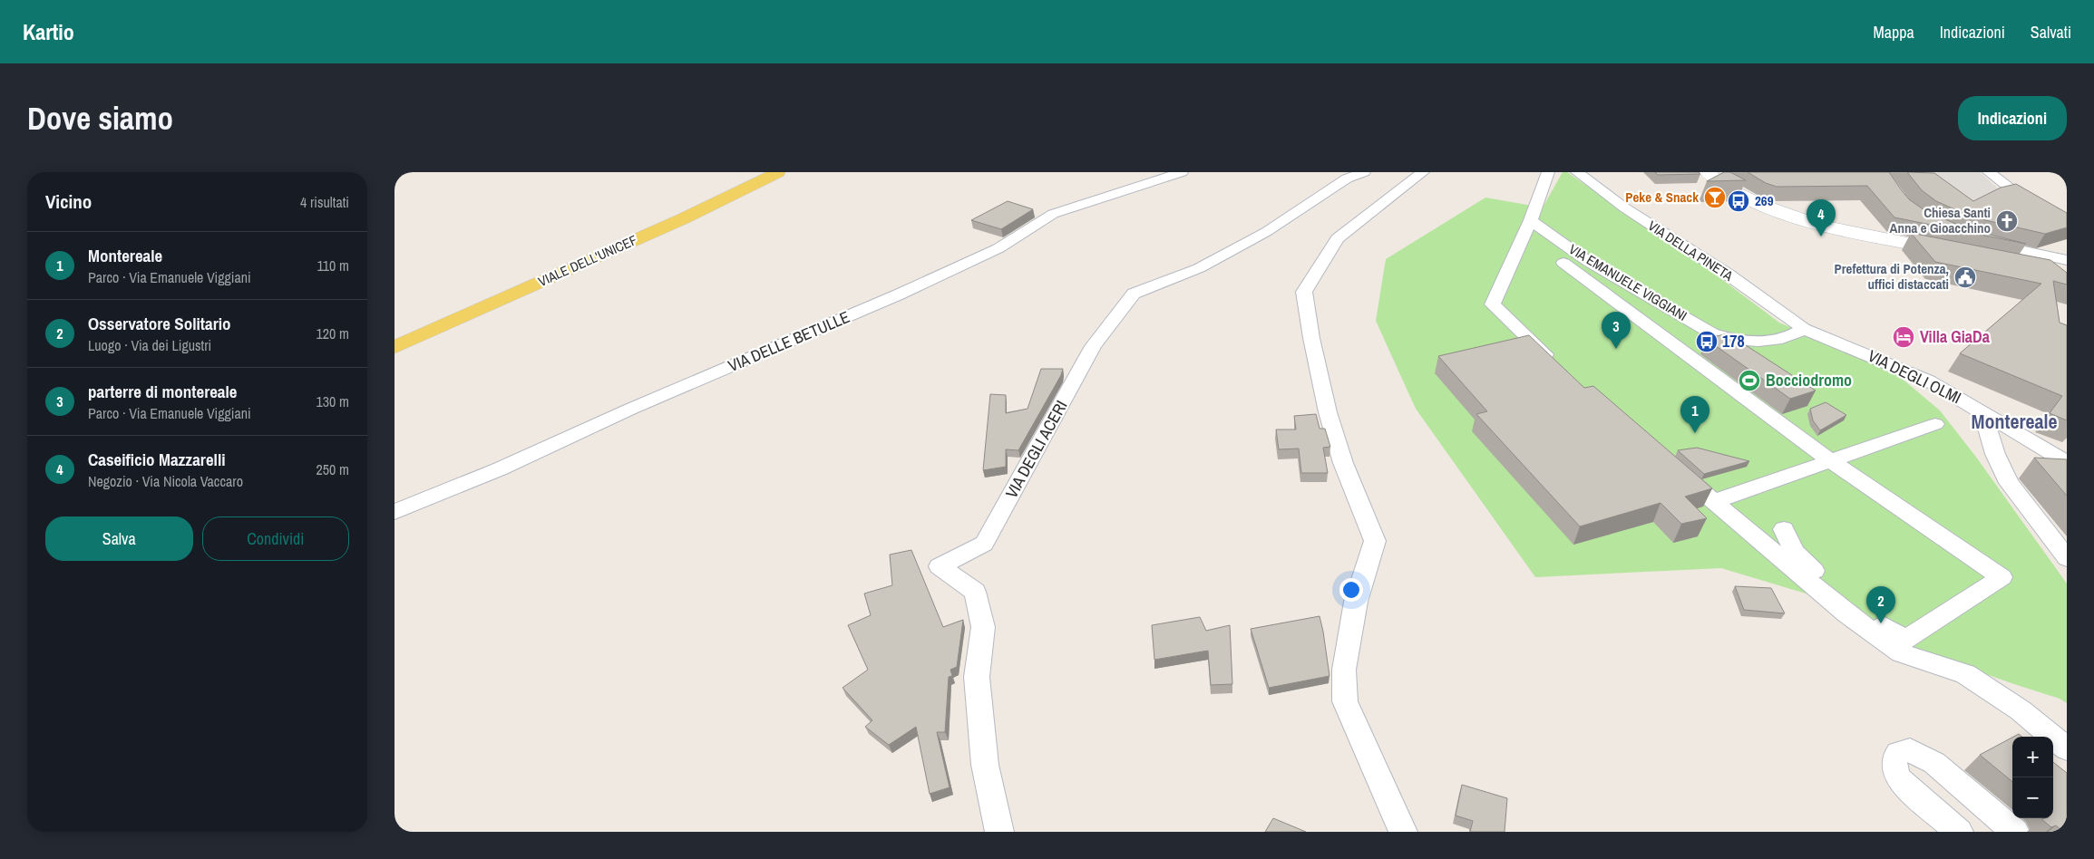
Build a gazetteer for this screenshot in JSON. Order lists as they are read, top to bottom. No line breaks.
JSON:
{"streets":{"main road":["VIALE DELL'UNICEF"],"street":["VIA DELLA PINETA","VIA EMANUELE VIGGIANI","VIA DELLE BETULLE","VIA DEGLI OLMI","VIA DEGLI ACERI"]},"crossings":[["VIA DELLA PINETA","VIA EMANUELE VIGGIANI"],["VIA DELLA PINETA","VIA DEGLI OLMI"],["VIA EMANUELE VIGGIANI","VIA DEGLI OLMI"]],"districts":["Montereale"],"places":{"bar":["Peke & Snack"],"bus stop":["269","178"],"church":["Chiesa Santi Anna e Gioacchino"],"public building":["Prefettura di Potenza, uffici distaccati"],"hotel":["Villa GiaDa"],"sports":["Bocciodromo"]},"page":{"header":"Kartio","nav":["Mappa","Indicazioni","Salvati"],"buttons":["Indicazioni",["Salva","Condividi"]],"title":"Dove siamo","heading":["Vicino","4 risultati"],"pins":["4","3","1","2"],"list":[{"mark":"1","name":"Montereale","note":"Parco · Via Emanuele Viggiani","value":"110 m"},{"mark":"2","name":"Osservatore Solitario","note":"Luogo · Via dei Ligustri","value":"120 m"},{"mark":"3","name":"parterre di montereale","note":"Parco · Via Emanuele Viggiani","value":"130 m"},{"mark":"4","name":"Caseificio Mazzarelli","note":"Negozio · Via Nicola Vaccaro","value":"250 m"}],"map_buttons":["+","−"]}}
